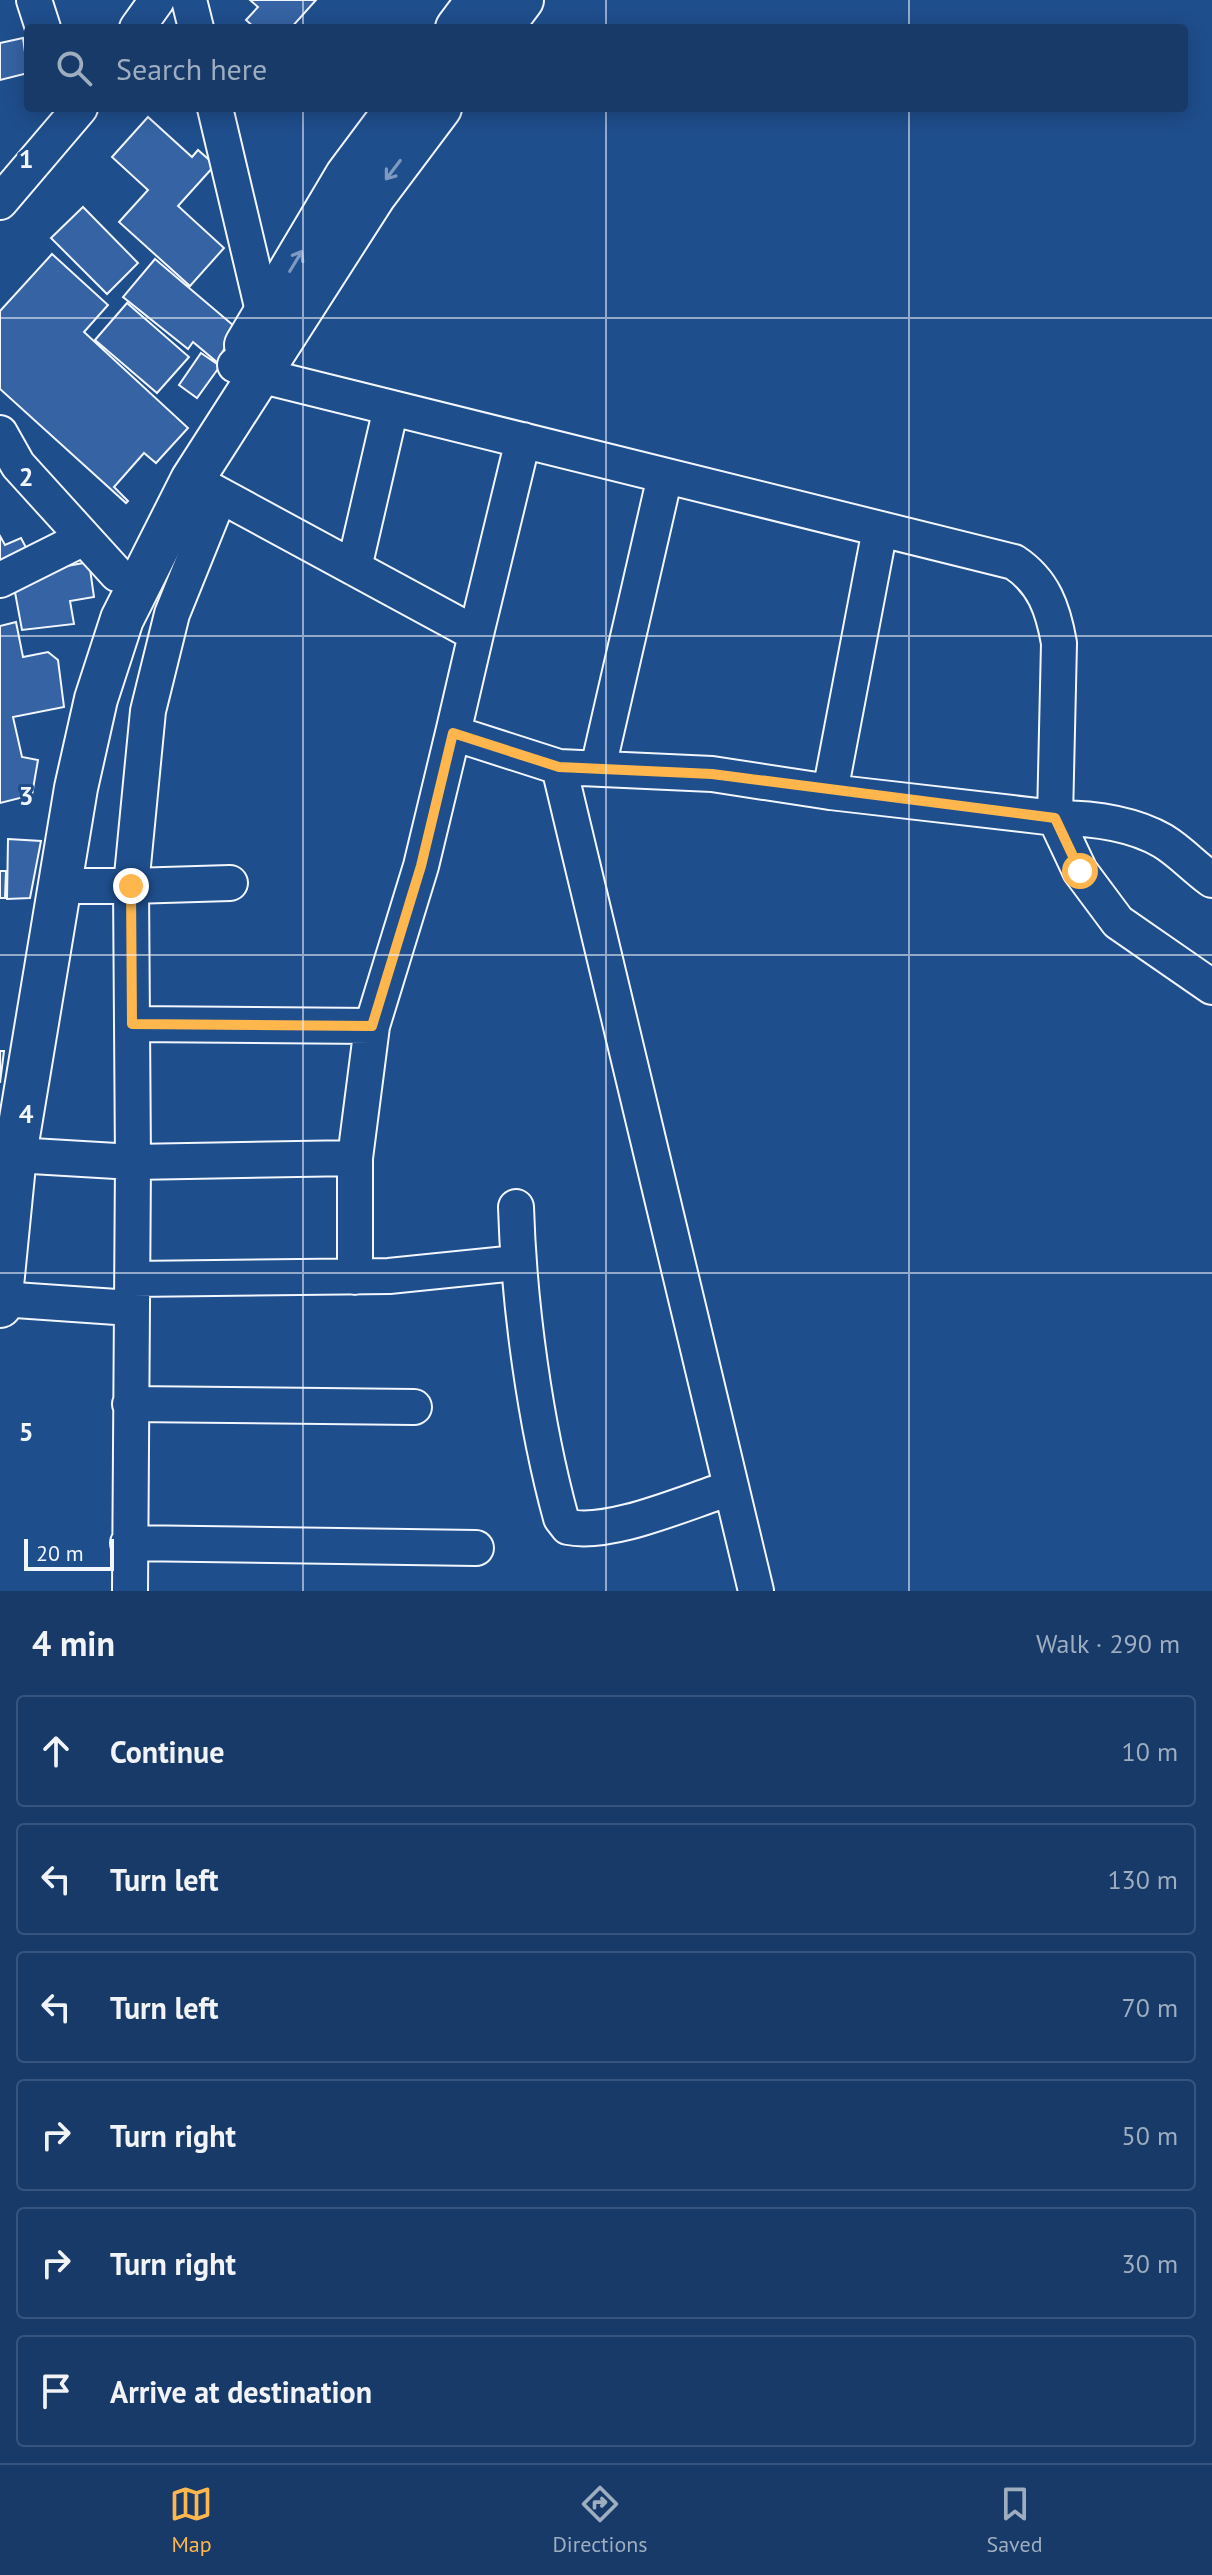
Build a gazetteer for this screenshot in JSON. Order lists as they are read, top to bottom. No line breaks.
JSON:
{"scale_bar":"20 m","page":{"search":"Search here","scale":"20 m","heading":["4 min","Walk · 290 m"],"list":[["Continue","10 m"],["Turn left","130 m"],["Turn left","70 m"],["Turn right","50 m"],["Turn right","30 m"],"Arrive at destination"],"nav":["Map","Directions","Saved"]},"grid":{"rows":["1","2","3","4","5"]}}
